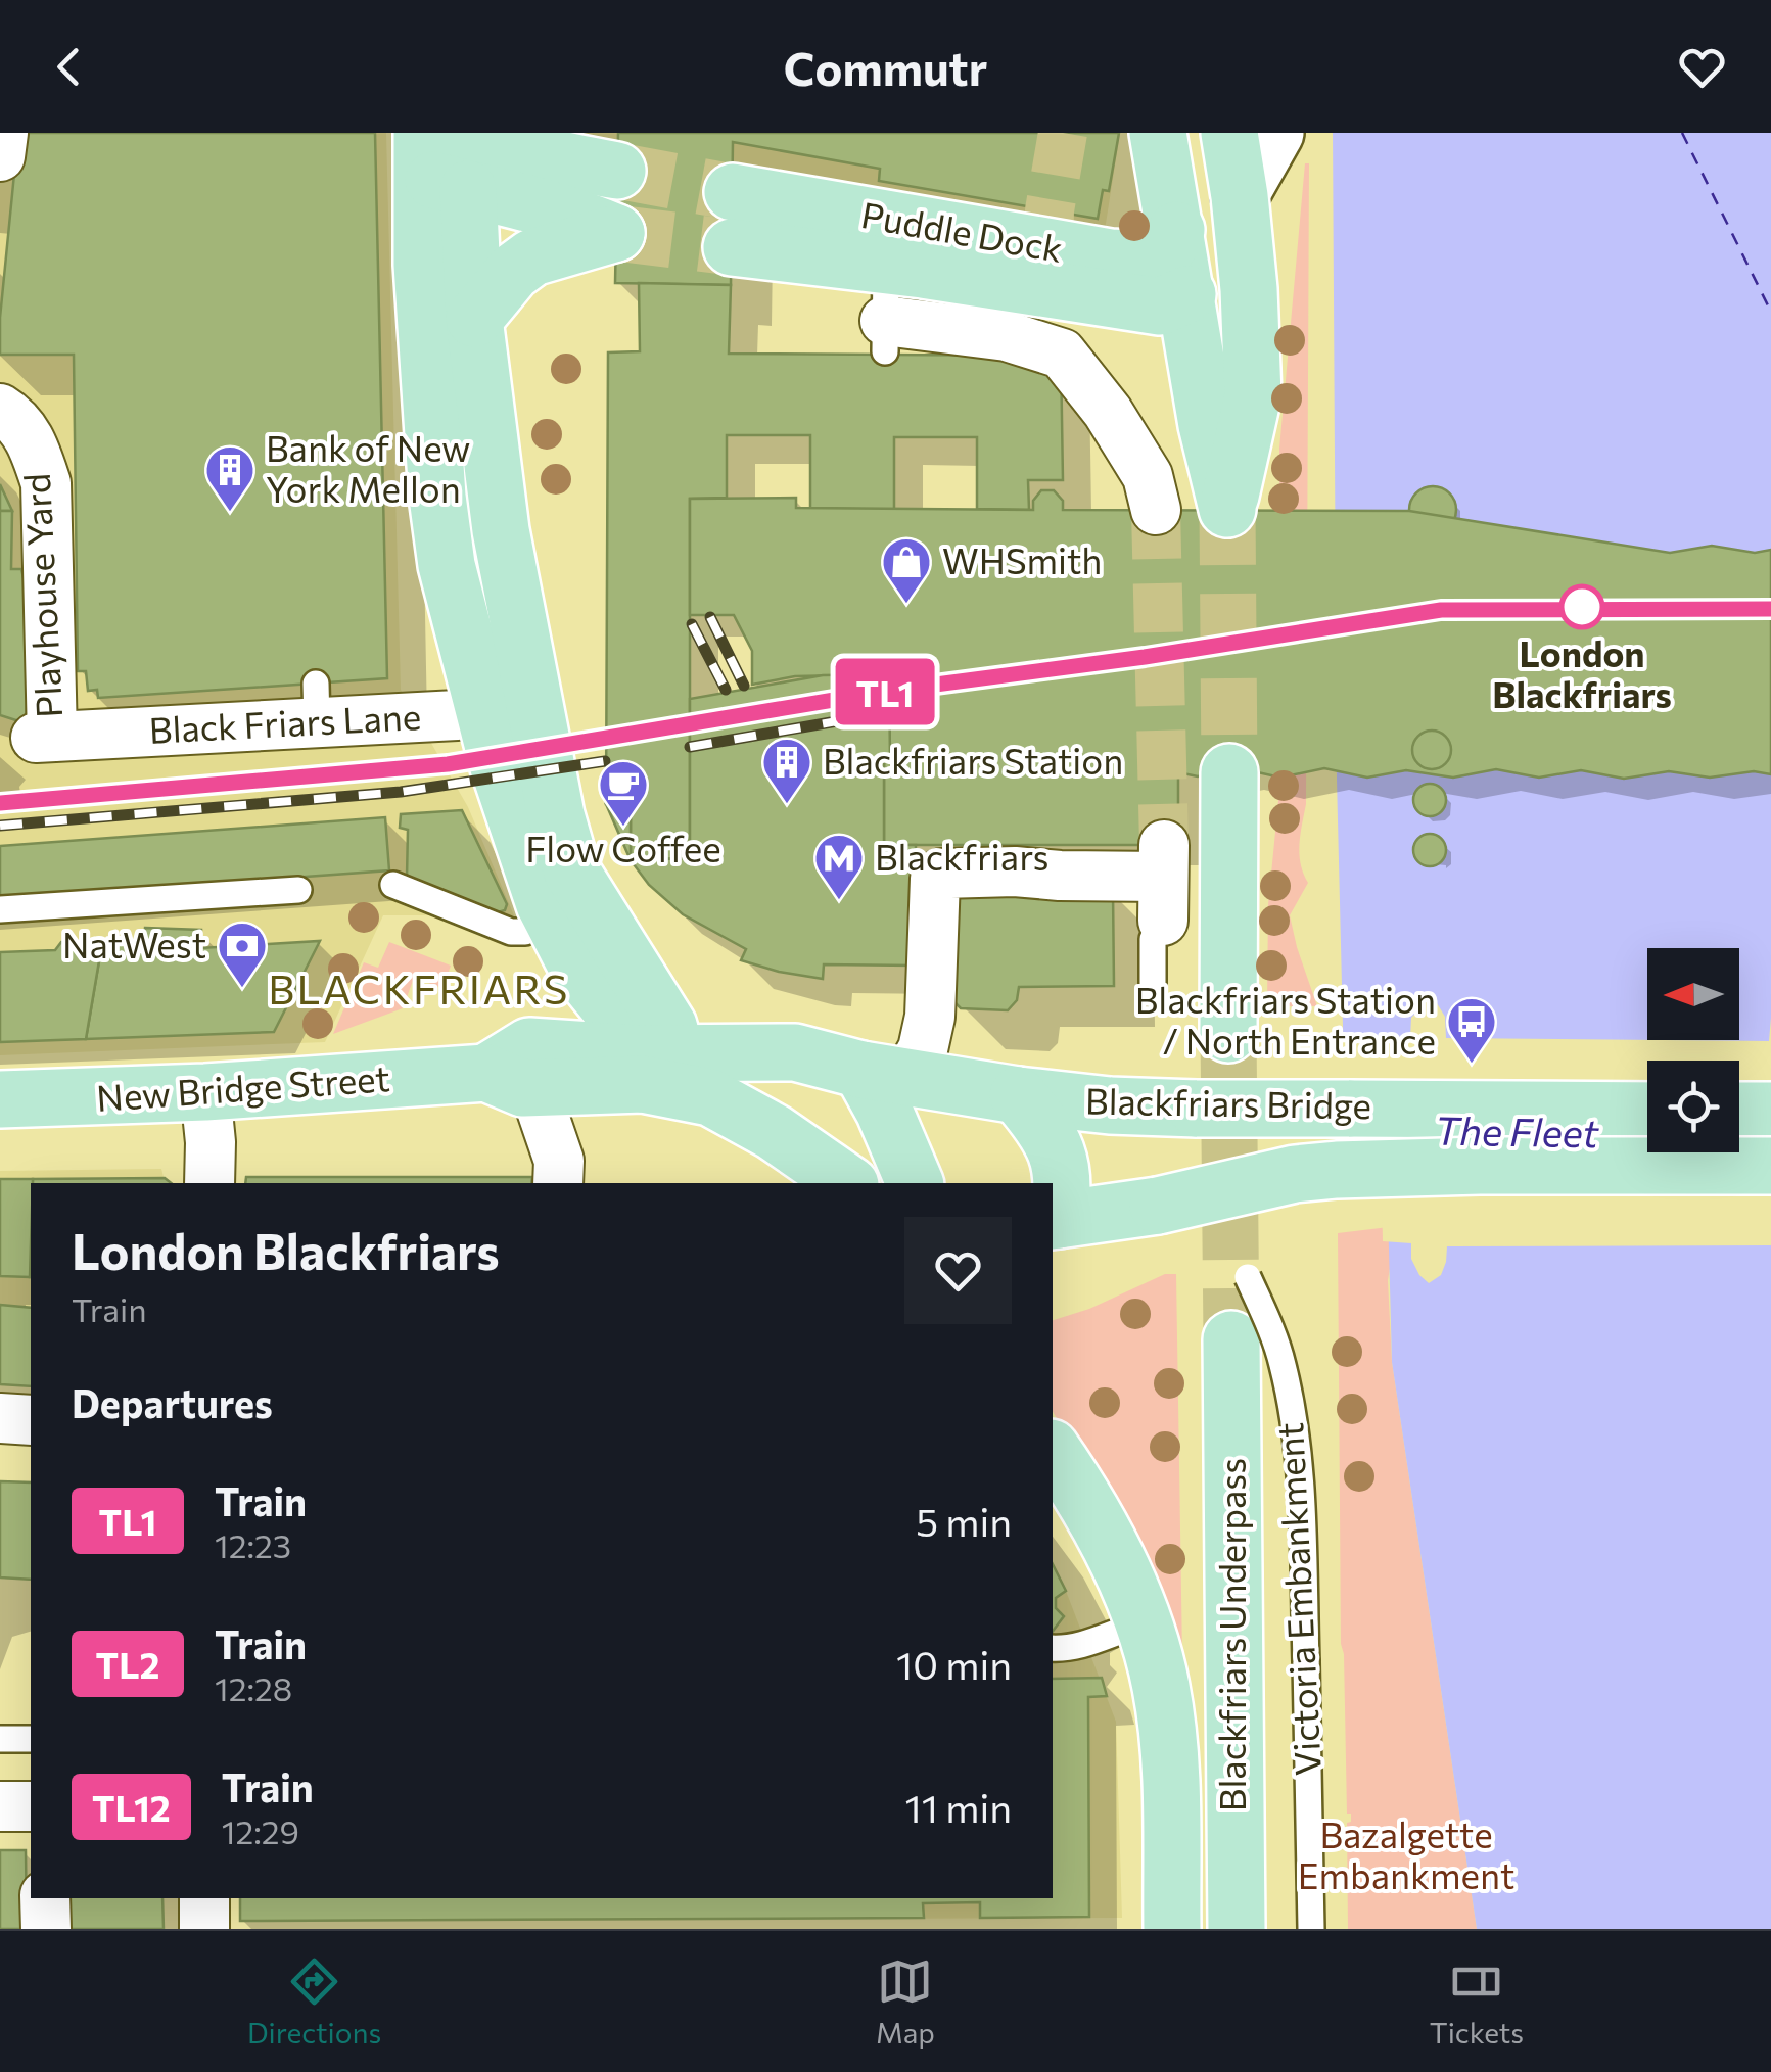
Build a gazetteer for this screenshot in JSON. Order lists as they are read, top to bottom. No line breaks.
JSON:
{"streets":{"main road":["Puddle Dock","New Bridge Street","Blackfriars Bridge","Blackfriars Underpass"],"street":["Playhouse Yard","Black Friars Lane"],"lane":["Victoria Embankment"]},"crossings":[["Playhouse Yard","Black Friars Lane"],["New Bridge Street","Blackfriars Bridge"]],"districts":["BLACKFRIARS"],"water":["The Fleet"],"parks":["Bazalgette Embankment"],"places":{"building":["Bank of New York Mellon","Blackfriars Station"],"shop":["WHSmith"],"other":["London Blackfriars"],"cafe":["Flow Coffee"],"metro station":["Blackfriars"],"bank":["NatWest"],"bus stop":["Blackfriars Station / North Entrance"]},"north":"left","page":{"header":"Commutr","on_map":"TL1","heading":[["London Blackfriars","Train"],"Departures"],"list":[{"mark":"TL1","name":"Train","note":"12:23","value":"5 min"},{"mark":"TL2","name":"Train","note":"12:28","value":"10 min"},{"mark":"TL12","name":"Train","note":"12:29","value":"11 min"}],"tabs":["Directions","Map","Tickets"]}}
